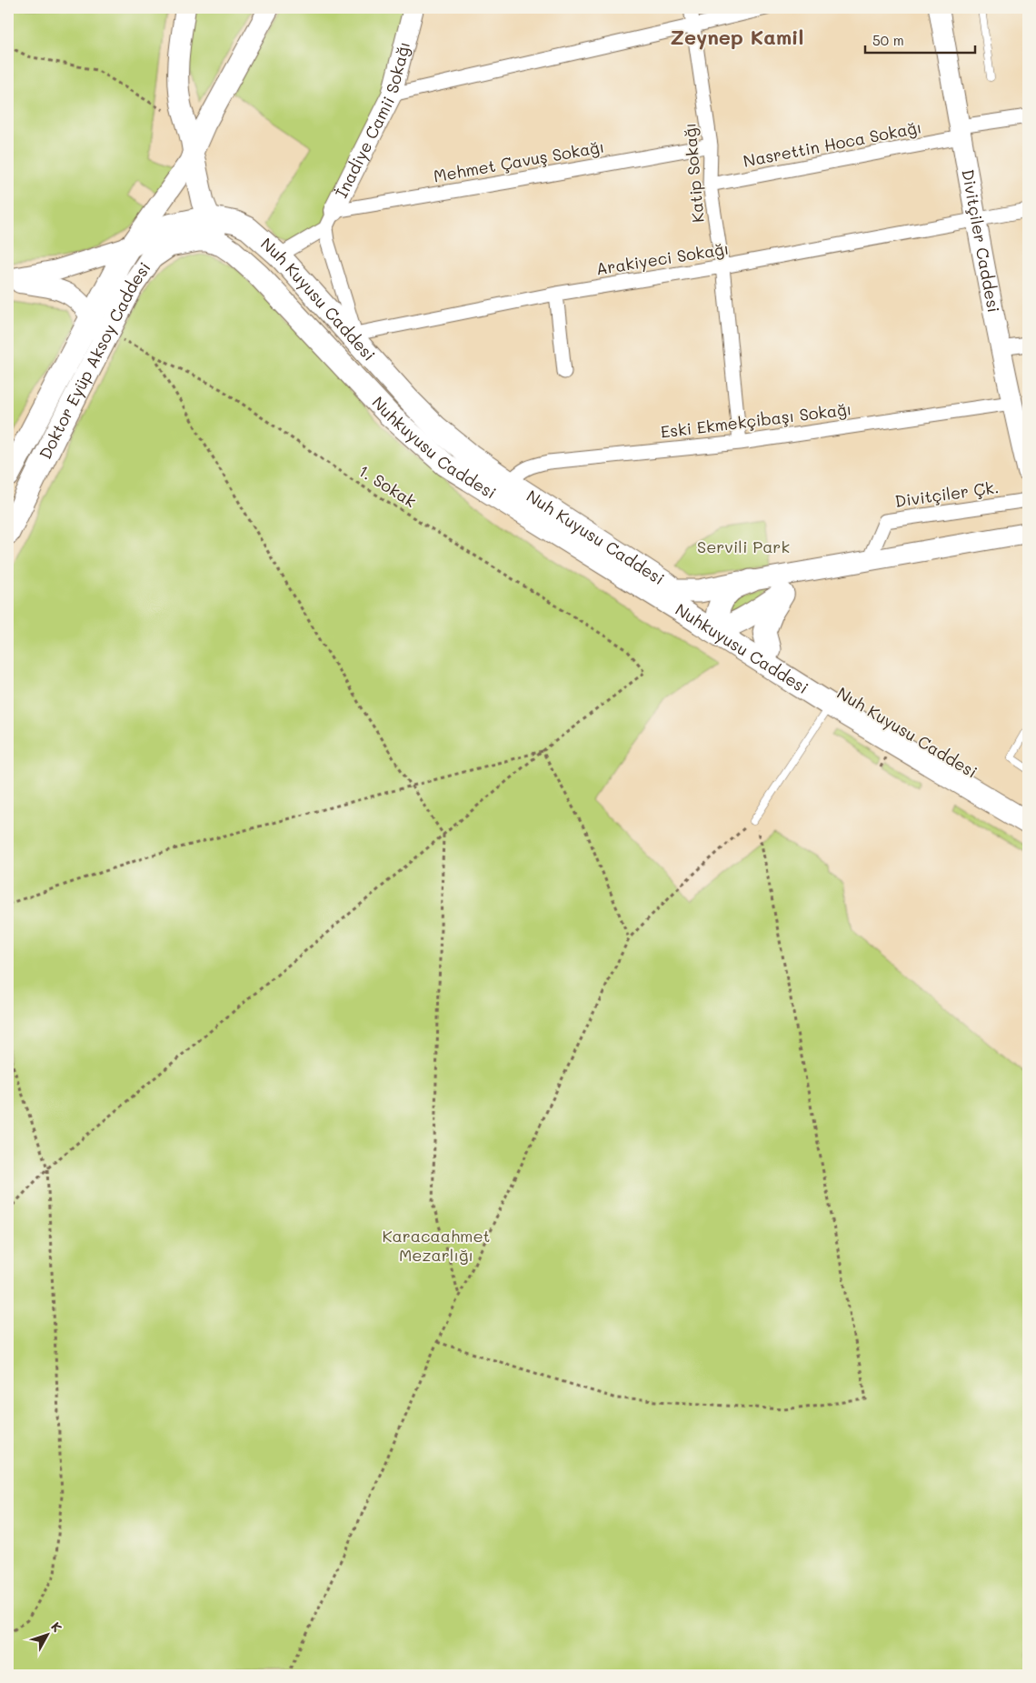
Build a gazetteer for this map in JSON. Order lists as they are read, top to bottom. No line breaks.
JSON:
{"streets":{"main road":["Nuh Kuyusu Caddesi","Doktor Eyüp Aksoy Caddesi","Nuhkuyusu Caddesi"],"street":["İnadiye Camii Sokağı","Nasrettin Hoca Sokağı","Mehmet Çavuş Sokağı","Katip Sokağı","Divitçiler Caddesi","Arakiyeci Sokağı","Eski Ekmekçibaşı Sokağı","Divitçiler Çk."],"path":["1. Sokak"]},"crossings":[["İnadiye Camii Sokağı","Mehmet Çavuş Sokağı"],["Nasrettin Hoca Sokağı","Katip Sokağı"],["Nasrettin Hoca Sokağı","Divitçiler Caddesi"],["Mehmet Çavuş Sokağı","Katip Sokağı"],["Katip Sokağı","Arakiyeci Sokağı"],["Katip Sokağı","Eski Ekmekçibaşı Sokağı"],["Divitçiler Caddesi","Arakiyeci Sokağı"],["Divitçiler Caddesi","Eski Ekmekçibaşı Sokağı"],["Arakiyeci Sokağı","Nuh Kuyusu Caddesi"],["Nuh Kuyusu Caddesi","Doktor Eyüp Aksoy Caddesi"],["Nuh Kuyusu Caddesi","Eski Ekmekçibaşı Sokağı"],["Nuh Kuyusu Caddesi","Nuhkuyusu Caddesi"],["Doktor Eyüp Aksoy Caddesi","Nuhkuyusu Caddesi"],["Doktor Eyüp Aksoy Caddesi","1. Sokak"]],"districts":["Zeynep Kamil"],"parks":["Servili Park","Karacaahmet Mezarlığı"],"scale_bar":"50 m","north":"top right"}
